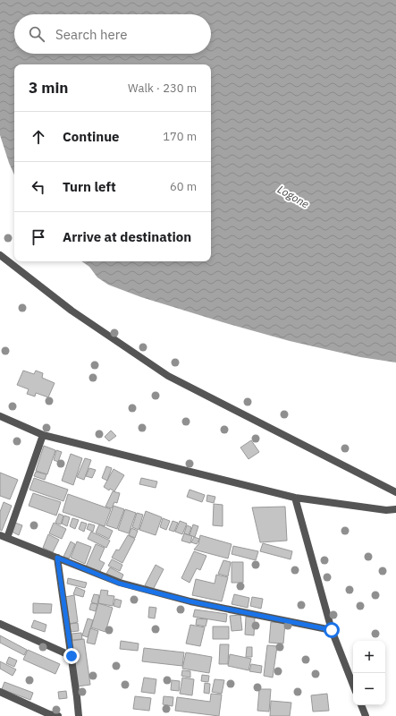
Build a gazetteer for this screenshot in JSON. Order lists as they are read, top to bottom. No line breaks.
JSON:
{"water":["Logone"],"page":{"search":"Search here","heading":["3 min","Walk · 230 m"],"list":[["Continue","170 m"],["Turn left","60 m"],"Arrive at destination"],"map_buttons":["+","−"]}}
